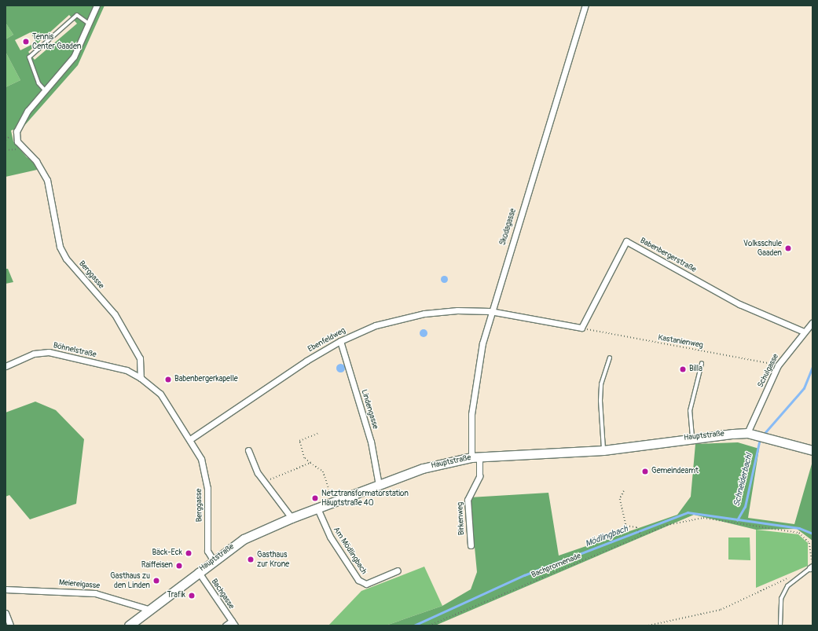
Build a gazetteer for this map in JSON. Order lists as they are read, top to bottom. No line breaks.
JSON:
{"streets":{"main road":["Hauptstraße"],"street":["Skodagasse","Babenbergerstraße","Berggasse","Ebenfeldweg","Böhnelstraße","Schulgasse","Lindengasse","Birkenweg","Am Mödlingbach","Meiereigasse","Bachgasse"],"path":["Kastanienweg","Bachpromenade"]},"crossings":[["Skodagasse","Ebenfeldweg"],["Skodagasse","Hauptstraße"],["Skodagasse","Birkenweg"],["Babenbergerstraße","Kastanienweg"],["Babenbergerstraße","Schulgasse"],["Berggasse","Ebenfeldweg"],["Berggasse","Böhnelstraße"],["Berggasse","Hauptstraße"],["Ebenfeldweg","Lindengasse"],["Kastanienweg","Schulgasse"],["Schulgasse","Hauptstraße"],["Lindengasse","Hauptstraße"],["Hauptstraße","Birkenweg"],["Hauptstraße","Am Mödlingbach"],["Hauptstraße","Meiereigasse"],["Hauptstraße","Bachgasse"]],"water":["Schneiderbachl","Mödlingbach"],"places":["Tennis Center Gaaden","Volksschule Gaaden","Billa","Babenbergerkapelle","Gemeindeamt","Netztransformatorstation Hauptstraße 40","Bäck-Eck","Gasthaus zur Krone","Raiffeisen","Gasthaus zu den Linden","Trafik"]}
